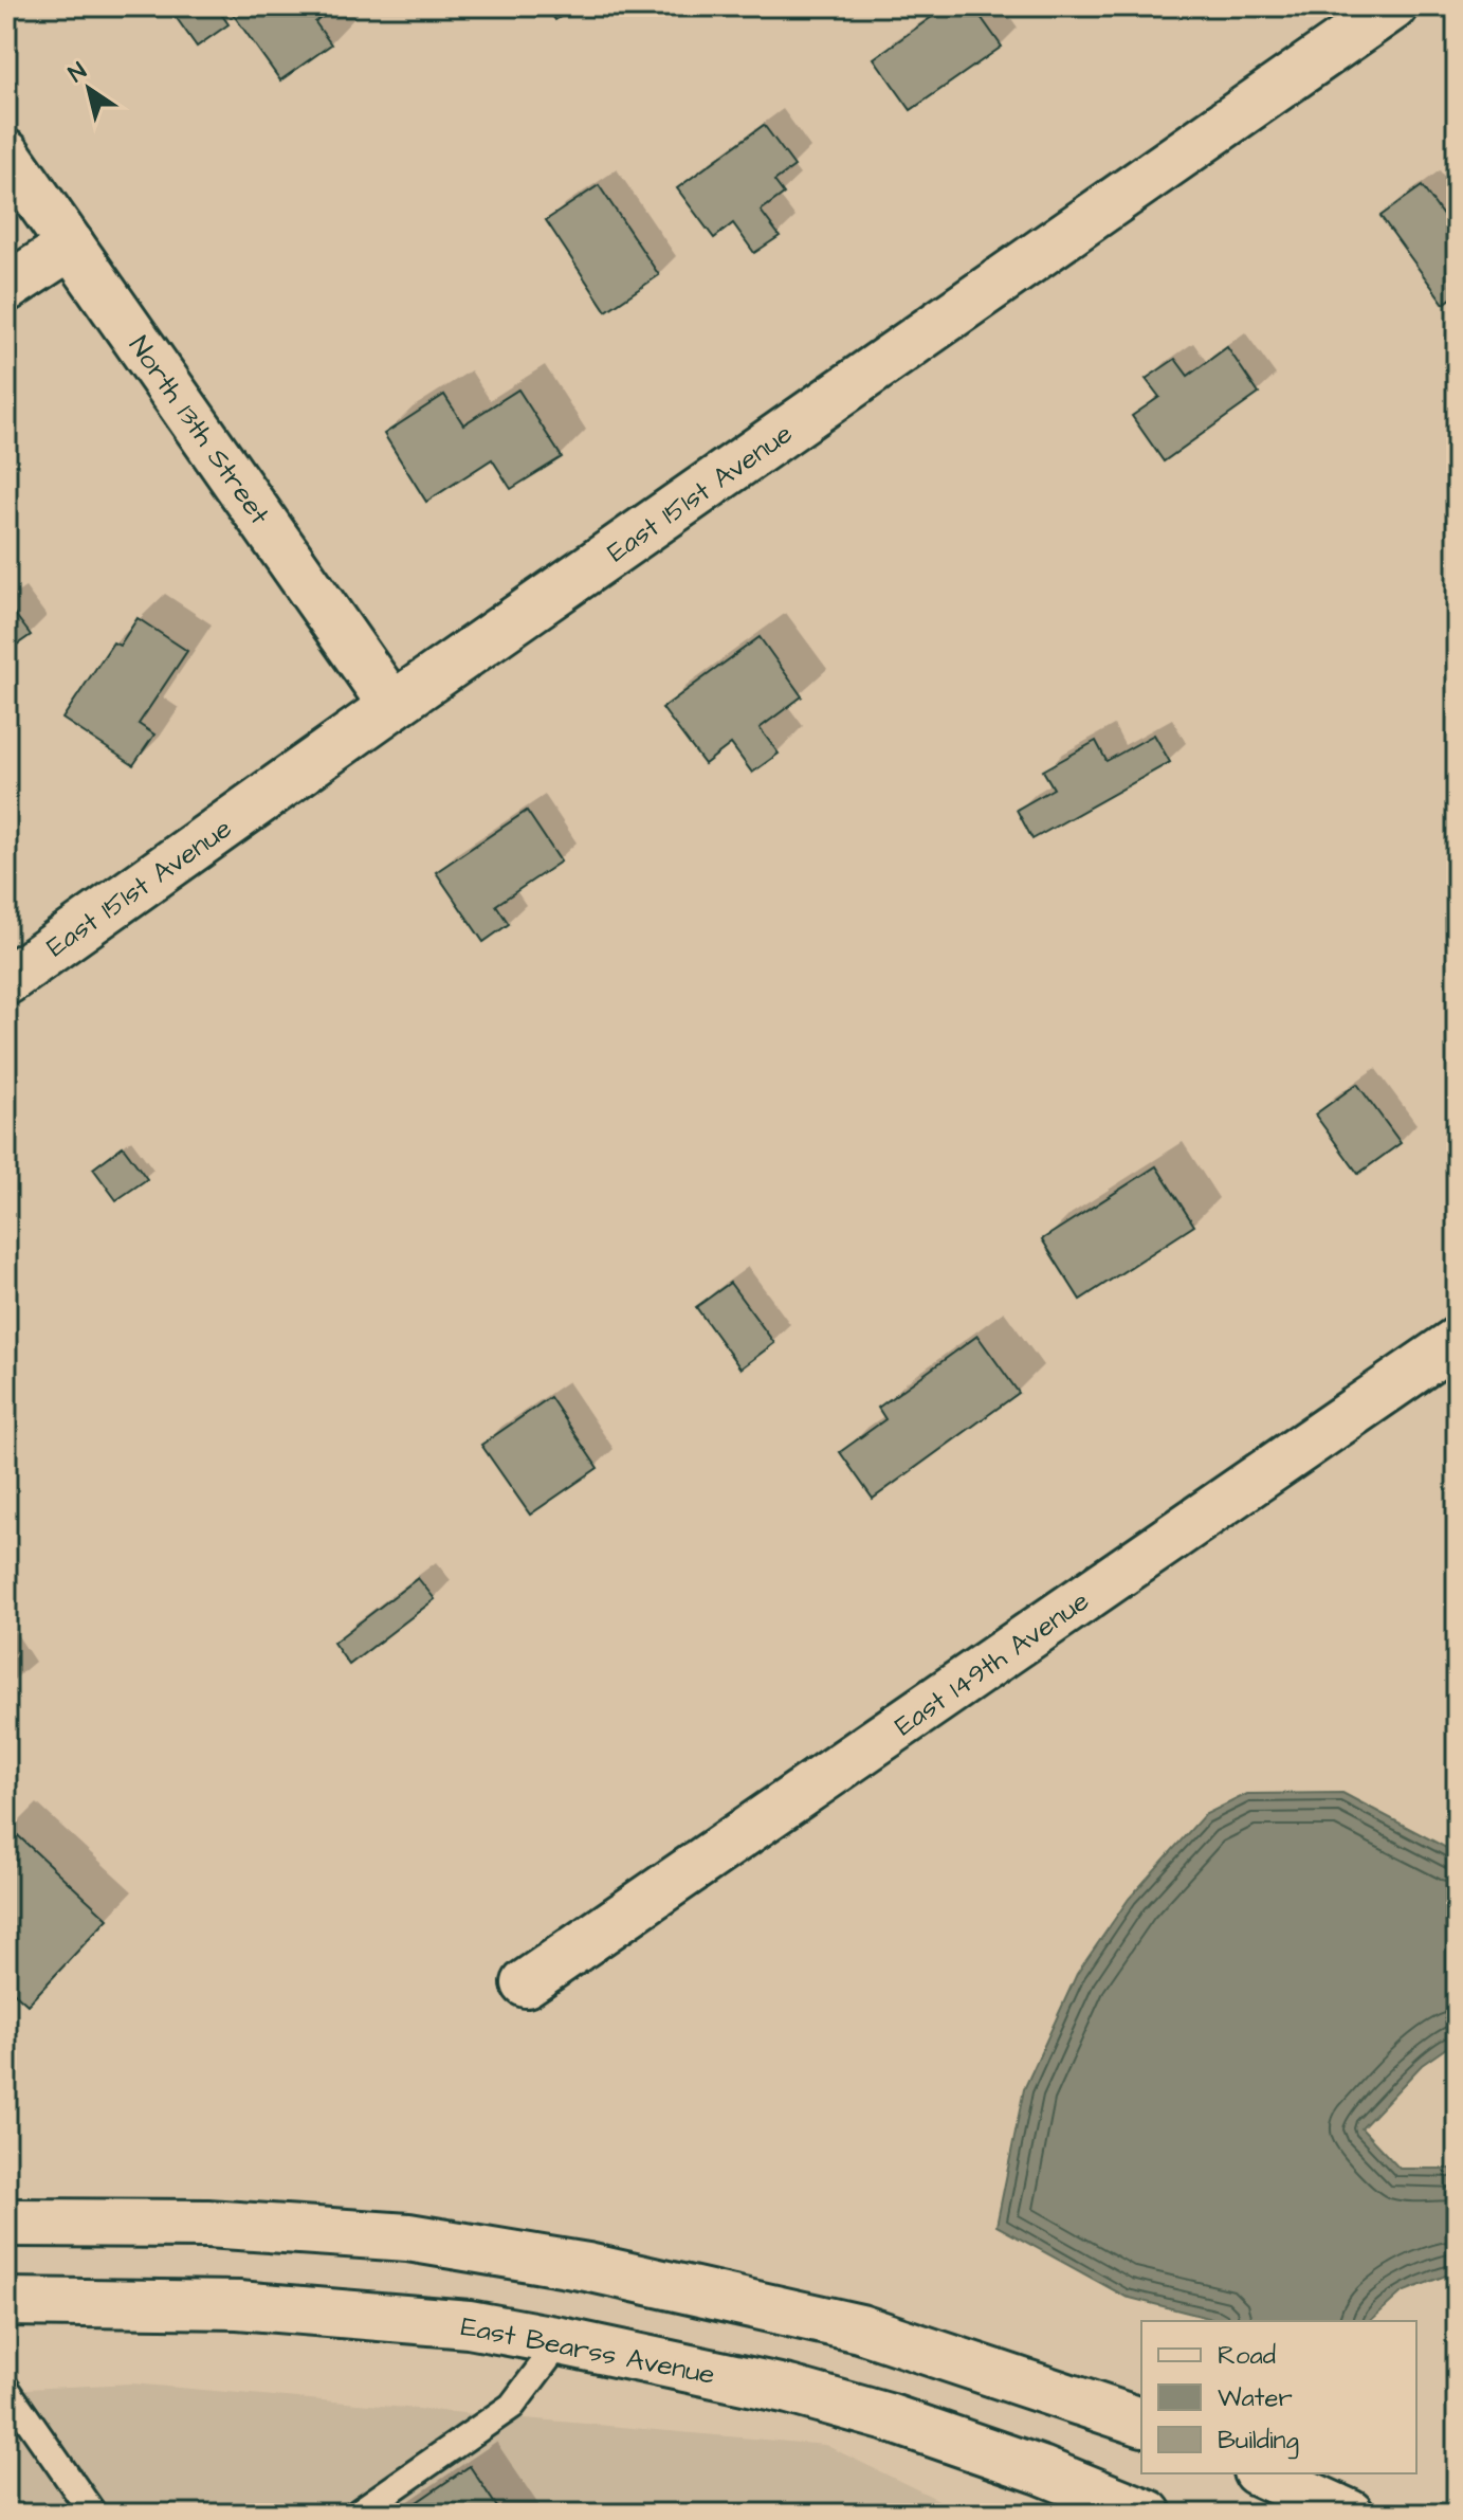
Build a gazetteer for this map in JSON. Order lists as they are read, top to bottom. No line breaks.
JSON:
{"streets":{"street":["North 13th Street","East 151st Avenue","East 149th Avenue","East Bearss Avenue"]},"crossings":[["North 13th Street","East 151st Avenue"]],"legend":["Road","Water","Building"],"north":"top left"}
